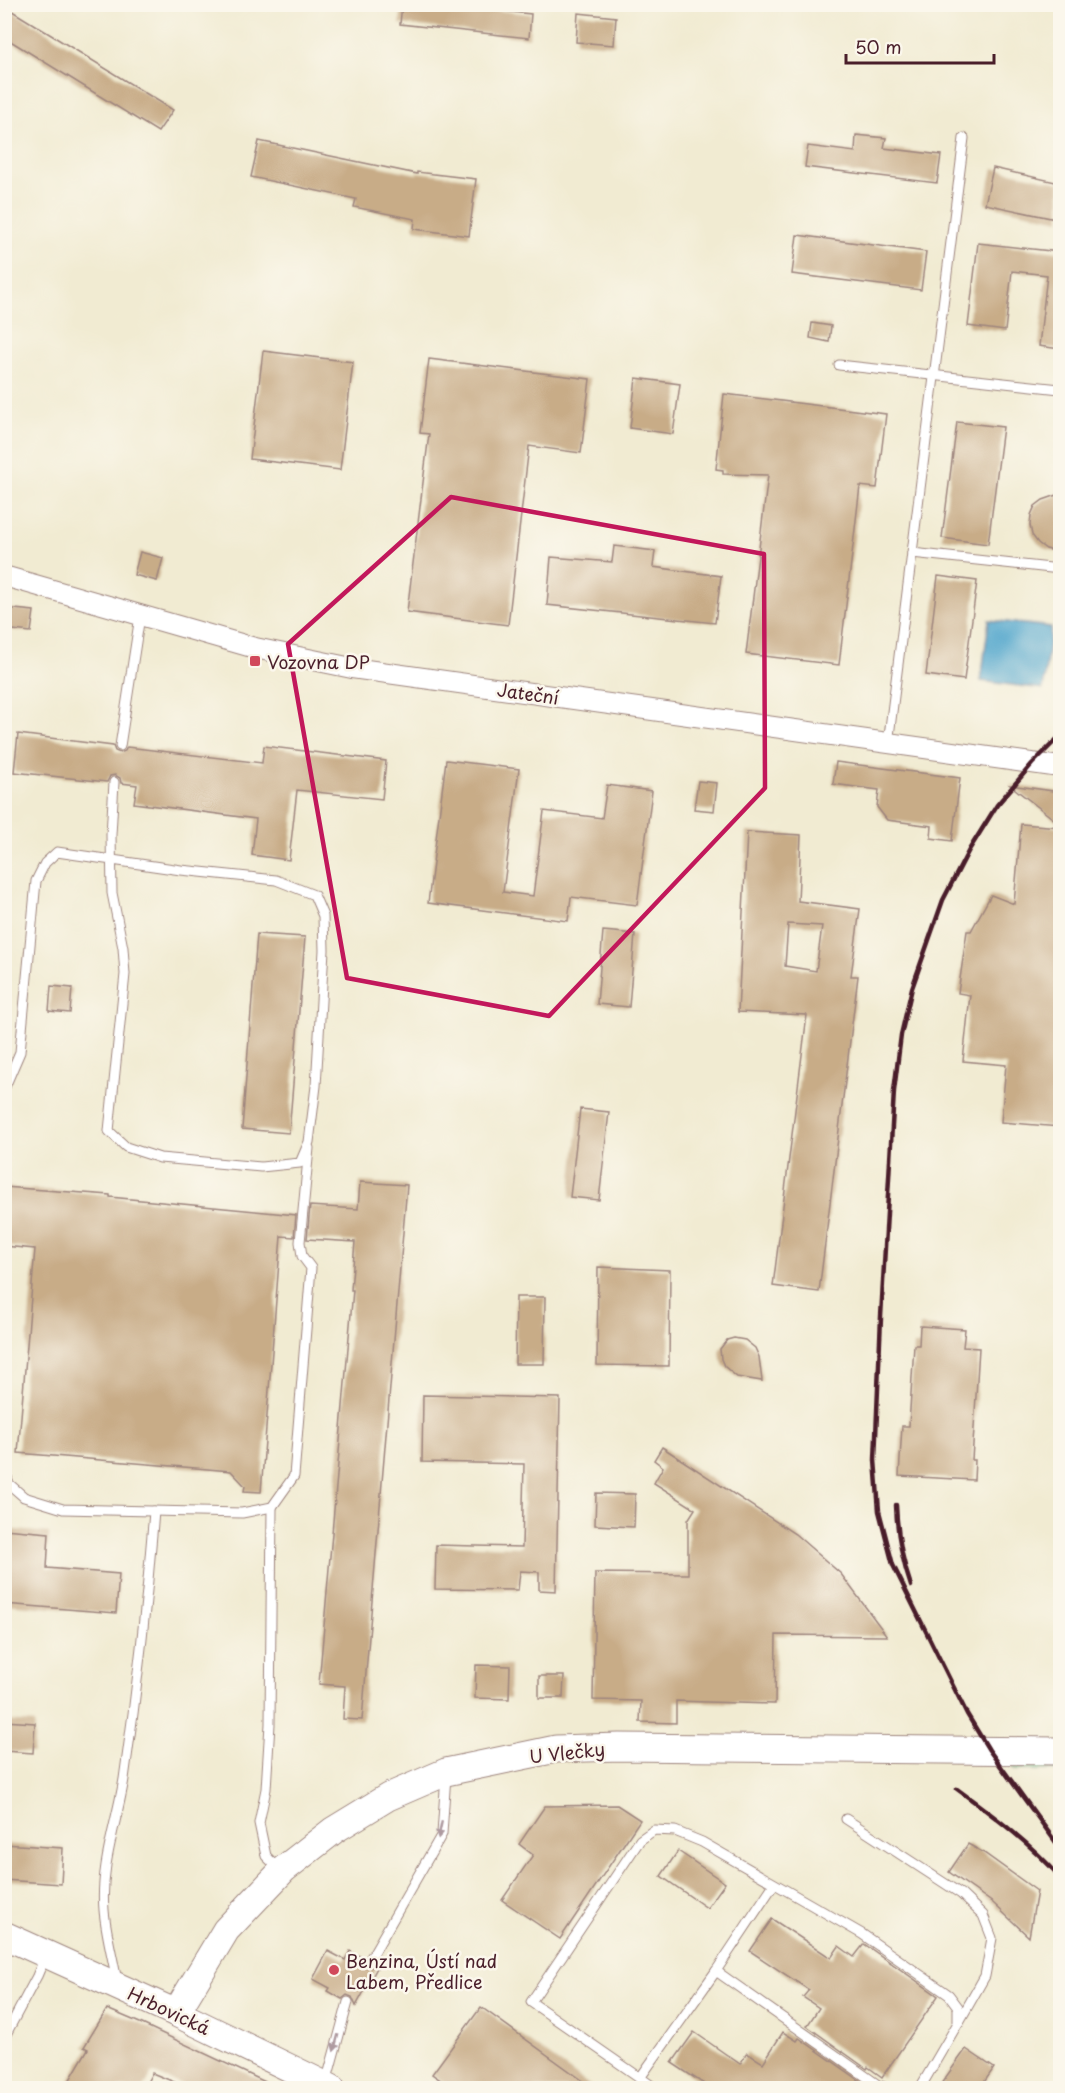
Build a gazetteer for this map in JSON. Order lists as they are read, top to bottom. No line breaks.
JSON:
{"streets":{"street":["Jateční","U Vlečky","Hrbovická"]},"crossings":[["U Vlečky","Hrbovická"]],"places":{"transit":["Vozovna DP"],"other":["Benzina, Ústí nad Labem, Předlice"]},"scale_bar":"50 m"}
